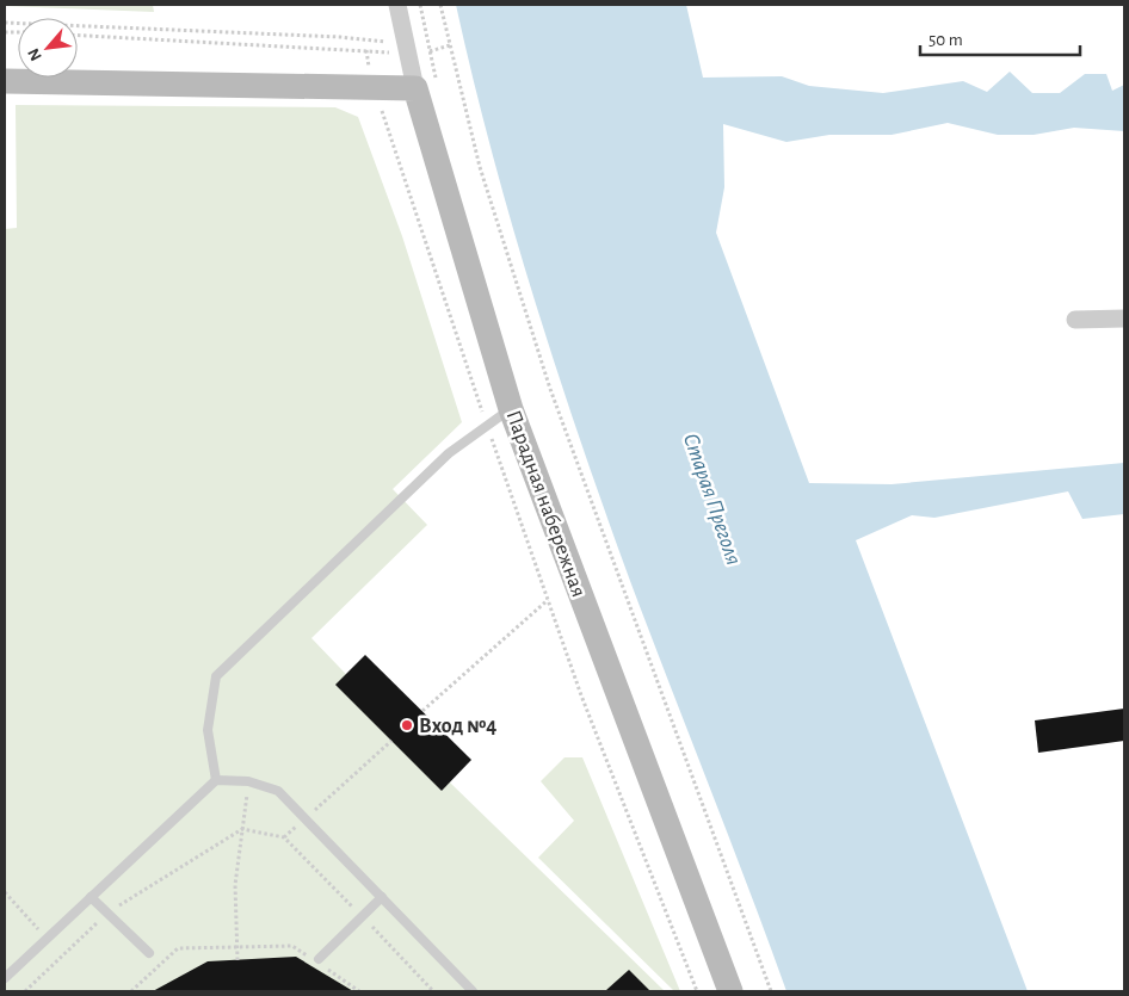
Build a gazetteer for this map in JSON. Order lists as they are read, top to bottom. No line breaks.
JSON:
{"streets":{"main road":["Парадная набережная"]},"water":["Старая Преголя"],"places":["Вход №4"],"scale_bar":"50 m","north":"bottom left"}
